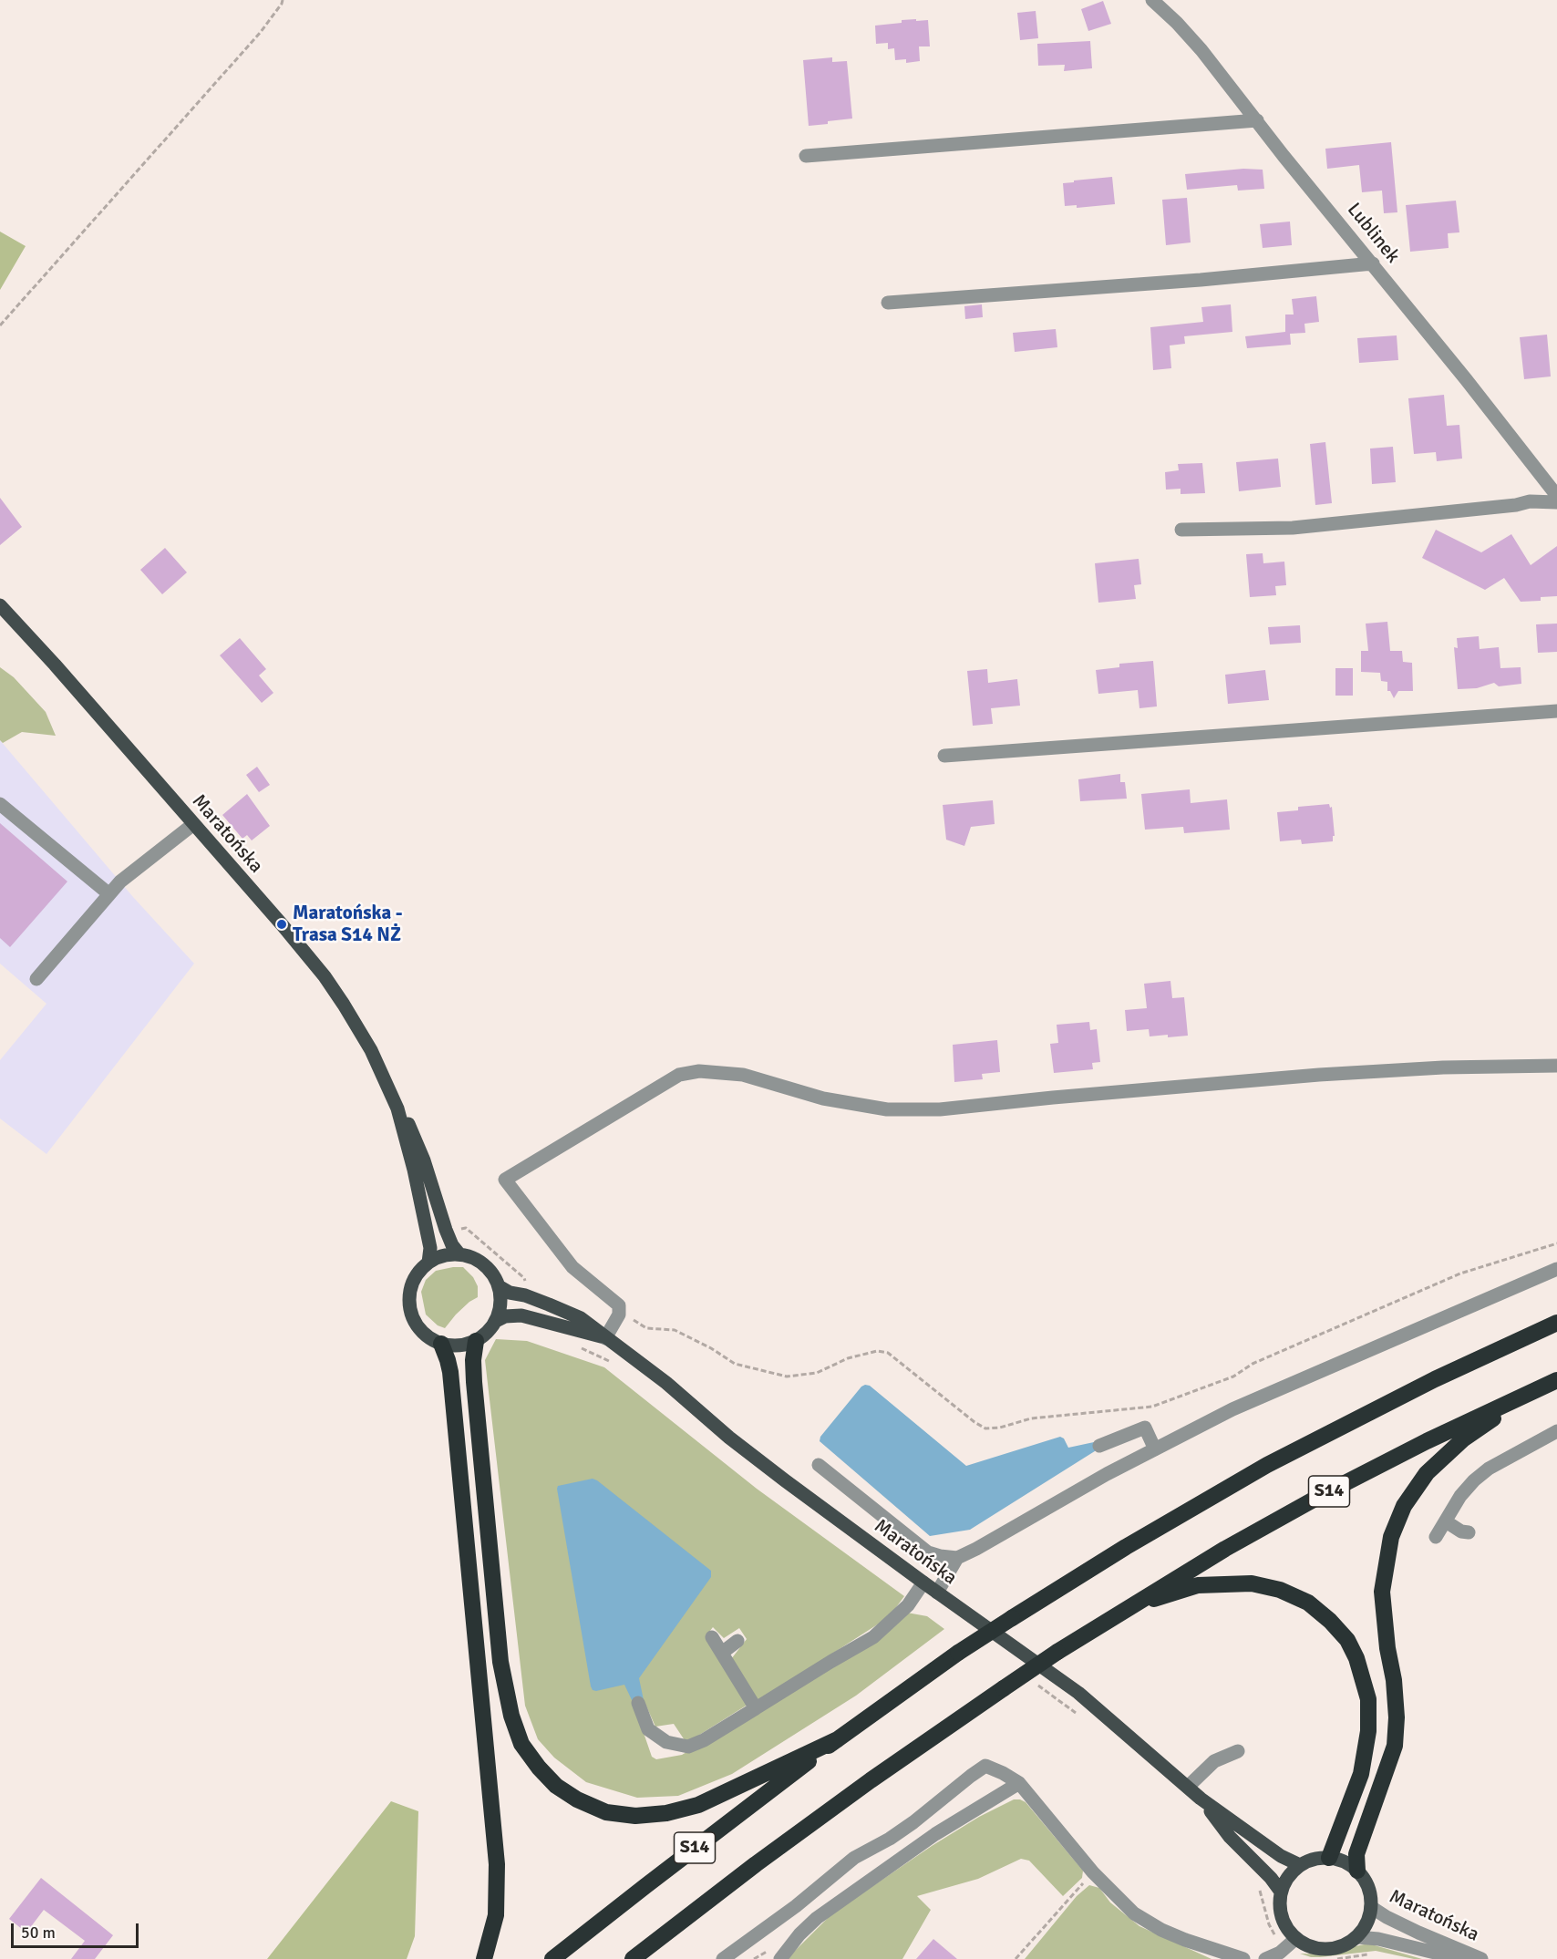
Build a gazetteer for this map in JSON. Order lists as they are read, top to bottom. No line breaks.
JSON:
{"streets":{"highway":["S14"],"main road":["Maratońska"],"street":["Lublinek"]},"places":["Maratońska - Trasa S14 NŻ"],"scale_bar":"50 m"}
